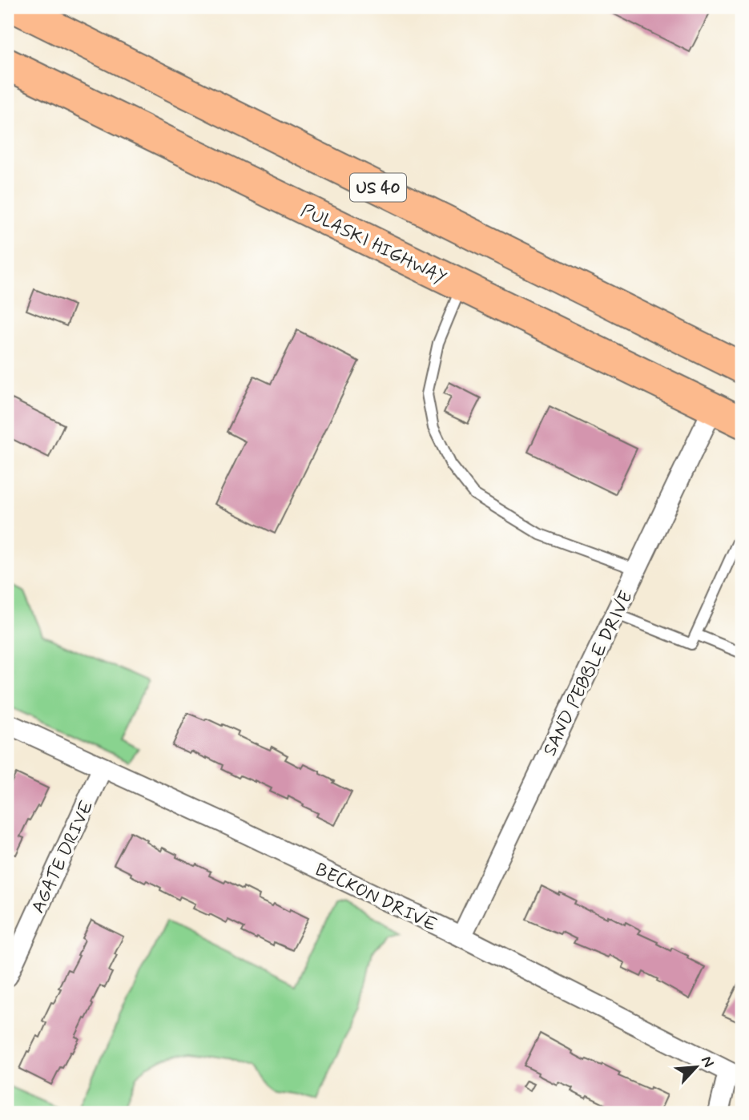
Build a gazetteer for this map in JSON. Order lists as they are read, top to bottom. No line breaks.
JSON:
{"streets":{"highway":["US 40","PULASKI HIGHWAY"],"street":["SAND PEBBLE DRIVE","AGATE DRIVE","BECKON DRIVE"]},"crossings":[["PULASKI HIGHWAY","SAND PEBBLE DRIVE"],["SAND PEBBLE DRIVE","BECKON DRIVE"],["AGATE DRIVE","BECKON DRIVE"]],"north":"top right"}
